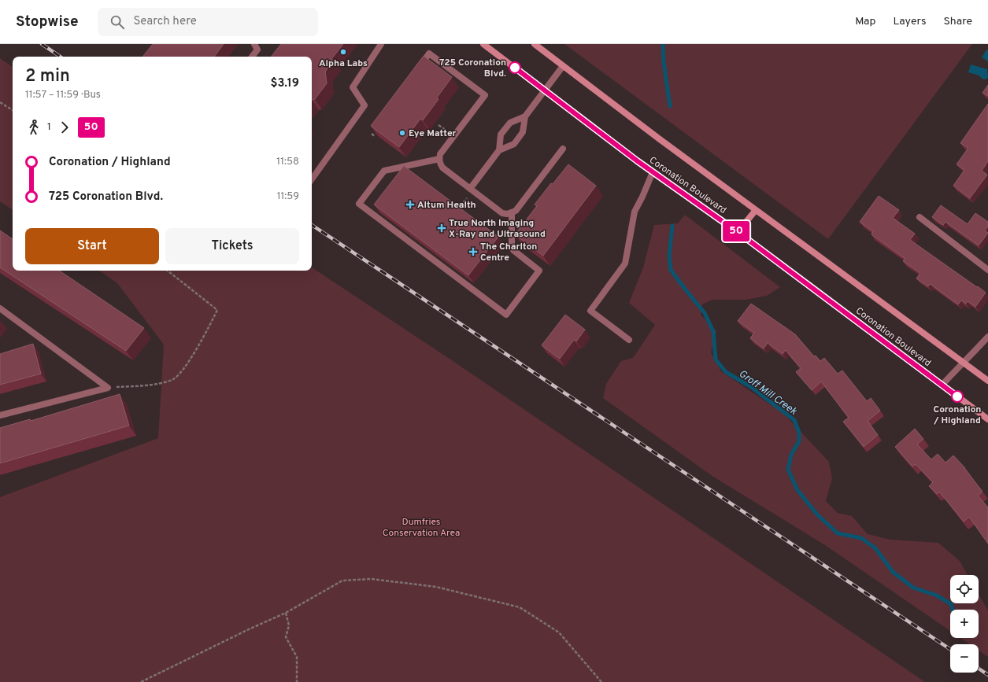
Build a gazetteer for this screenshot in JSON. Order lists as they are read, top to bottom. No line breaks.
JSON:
{"streets":{"main road":["Coronation Boulevard"]},"water":["Groff Mill Creek"],"parks":["Dumfries Conservation Area"],"places":{"other":["Alpha Labs","725 Coronation Blvd.","Eye Matter","Coronation / Highland"],"health":["Altum Health","True North Imaging X-Ray and Ultrasound","The Charlton Centre"]},"lines":["bus line 50"],"page":{"header":"Stopwise","search":"Search here","nav":["Map","Layers","Share"],"on_map":"50","heading":["2 min","11:57 – 11:59 · Bus","$3.19"],"legs":["1","50"],"list":[{"name":"Coronation / Highland","value":"11:58"},{"name":"725 Coronation Blvd.","value":"11:59"}],"buttons":["Start","Tickets"],"map_buttons":["+","−"]}}
